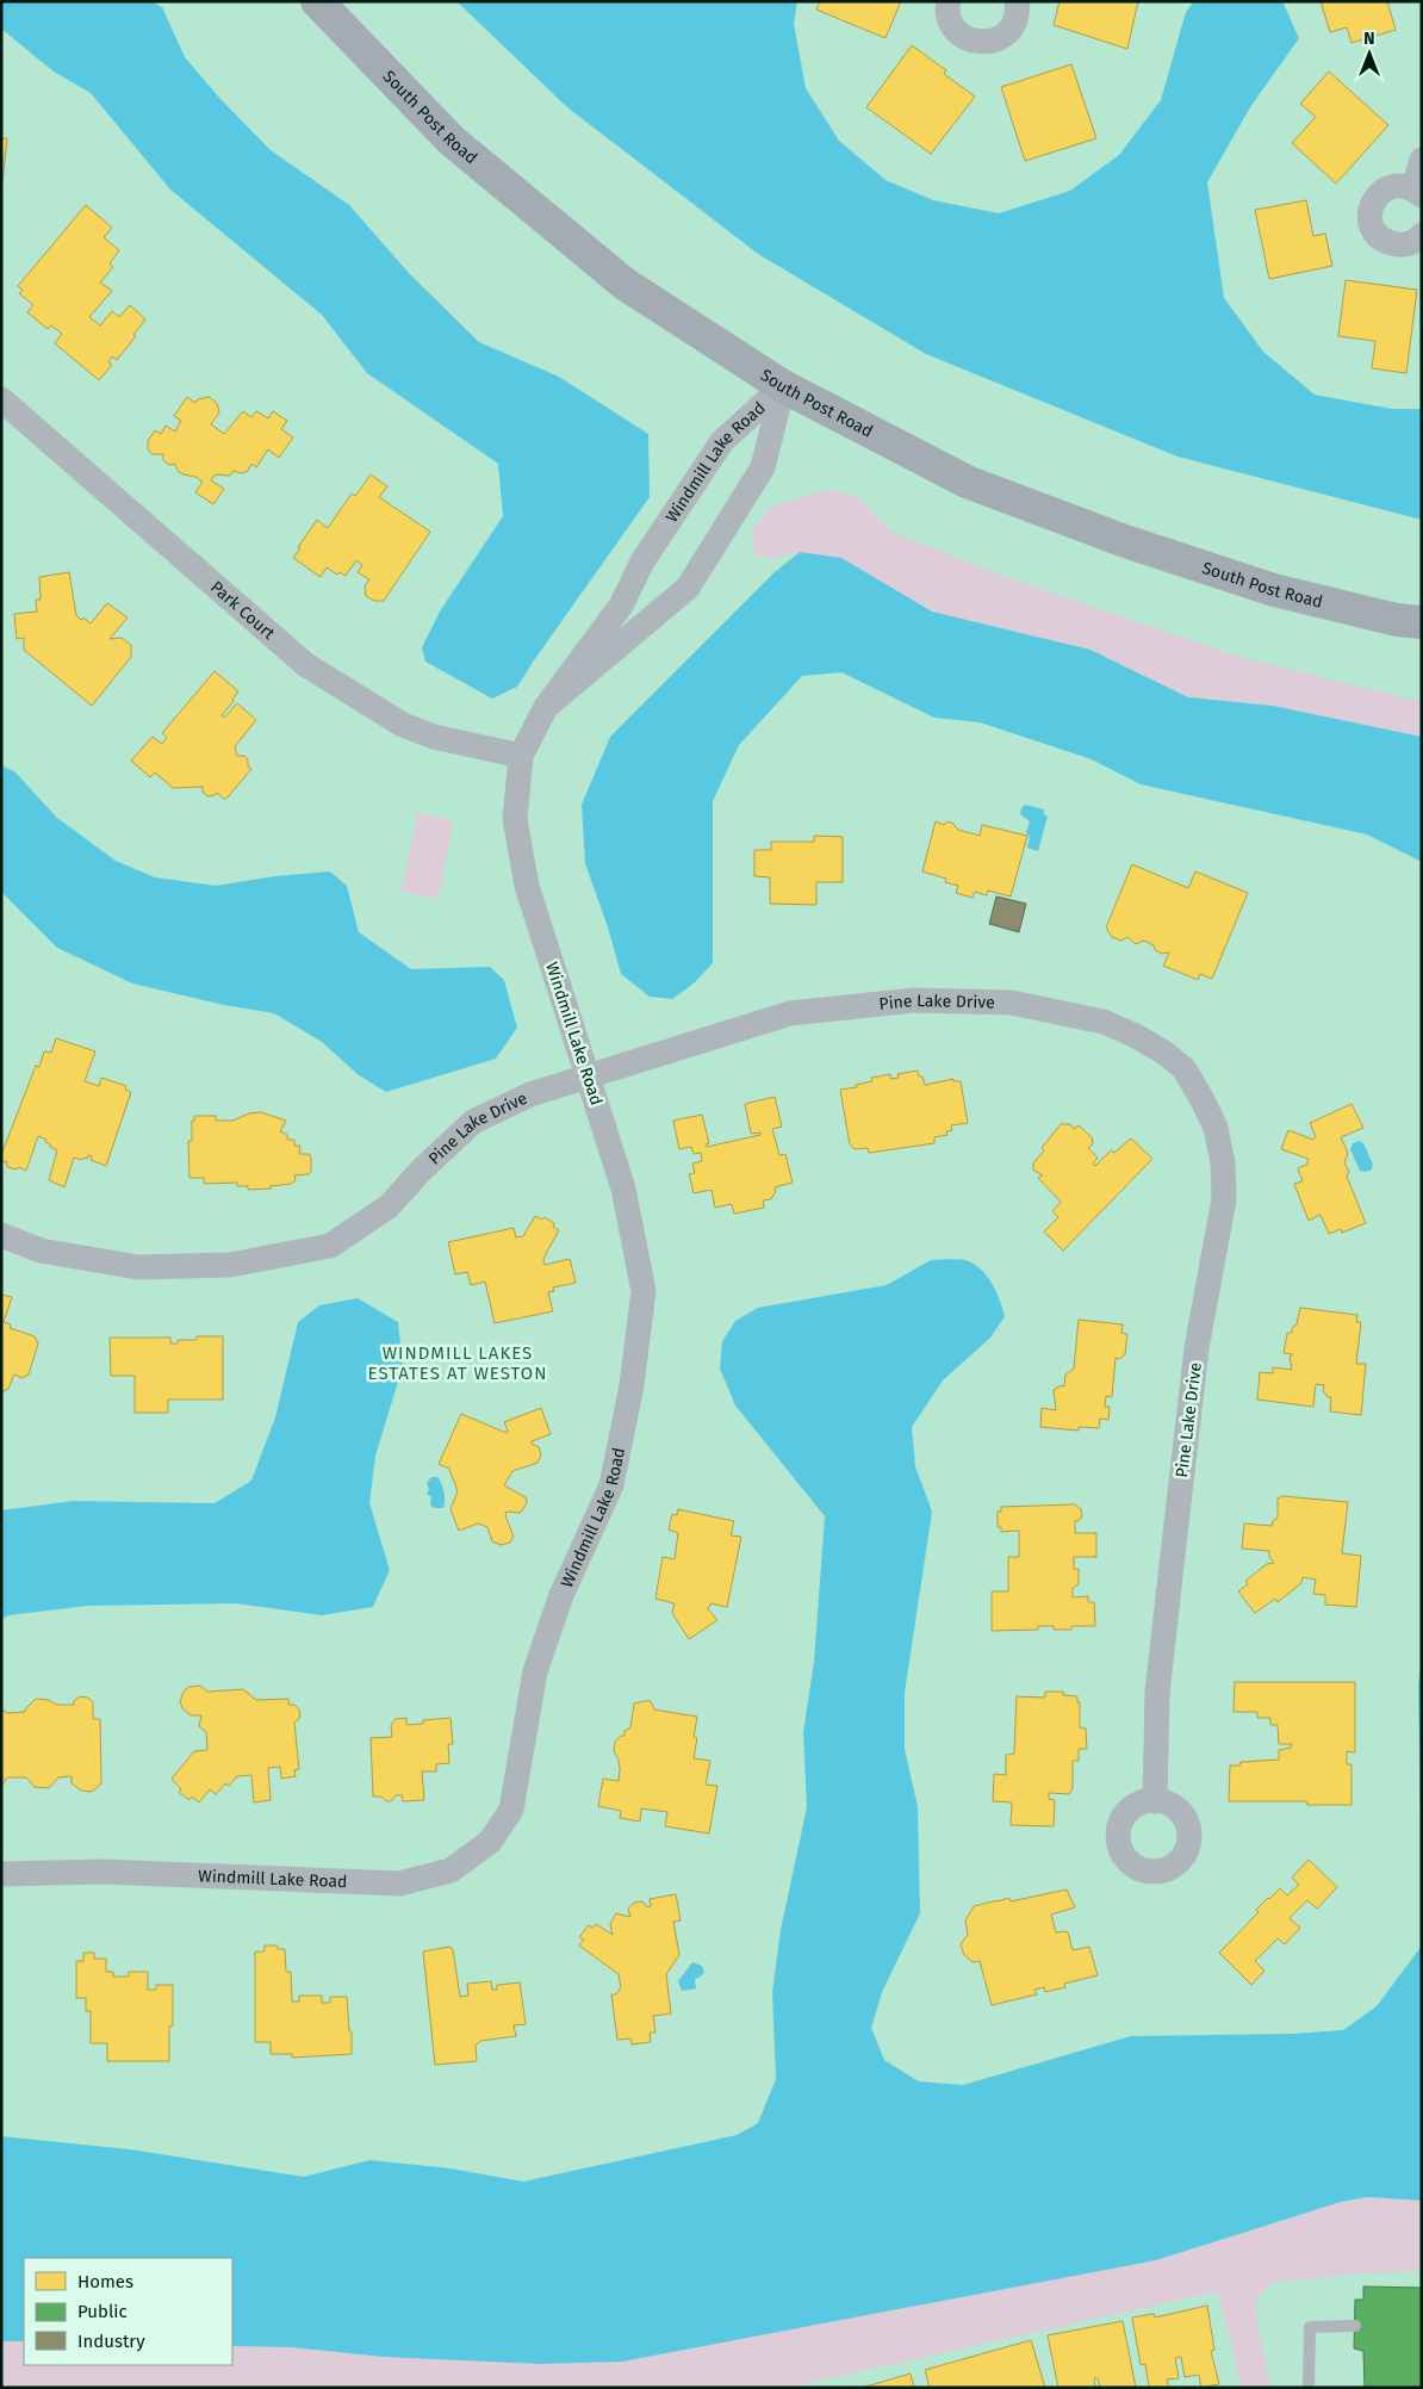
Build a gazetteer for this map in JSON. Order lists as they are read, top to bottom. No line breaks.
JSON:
{"streets":{"street":["South Post Road","Windmill Lake Road","Park Court","Pine Lake Drive"]},"crossings":[["South Post Road","Windmill Lake Road"],["Windmill Lake Road","Park Court"],["Windmill Lake Road","Pine Lake Drive"]],"districts":["WINDMILL LAKES ESTATES AT WESTON"],"legend":["Homes","Public","Industry"],"north":"top"}
